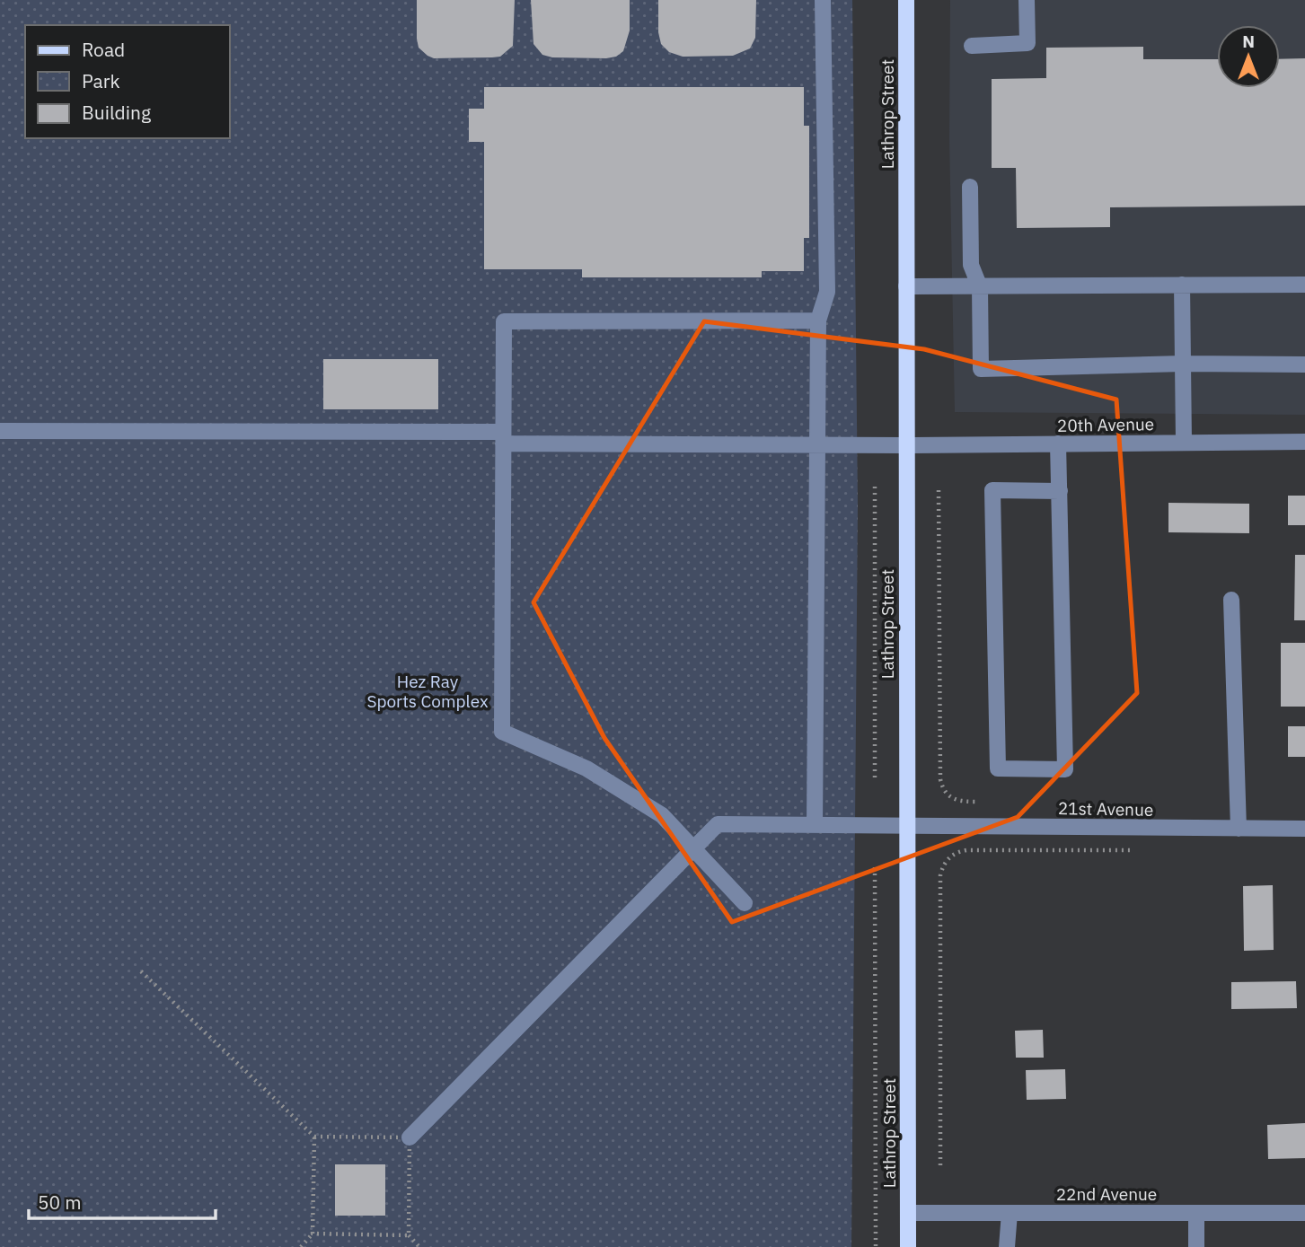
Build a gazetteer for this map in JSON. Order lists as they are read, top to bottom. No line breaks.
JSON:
{"streets":{"main road":["Lathrop Street"],"street":["20th Avenue","21st Avenue","22nd Avenue"]},"crossings":[["Lathrop Street","20th Avenue"],["Lathrop Street","21st Avenue"],["Lathrop Street","22nd Avenue"]],"parks":["Hez Ray Sports Complex"],"legend":["Road","Park","Building"],"scale_bar":"50 m","north":"top"}
